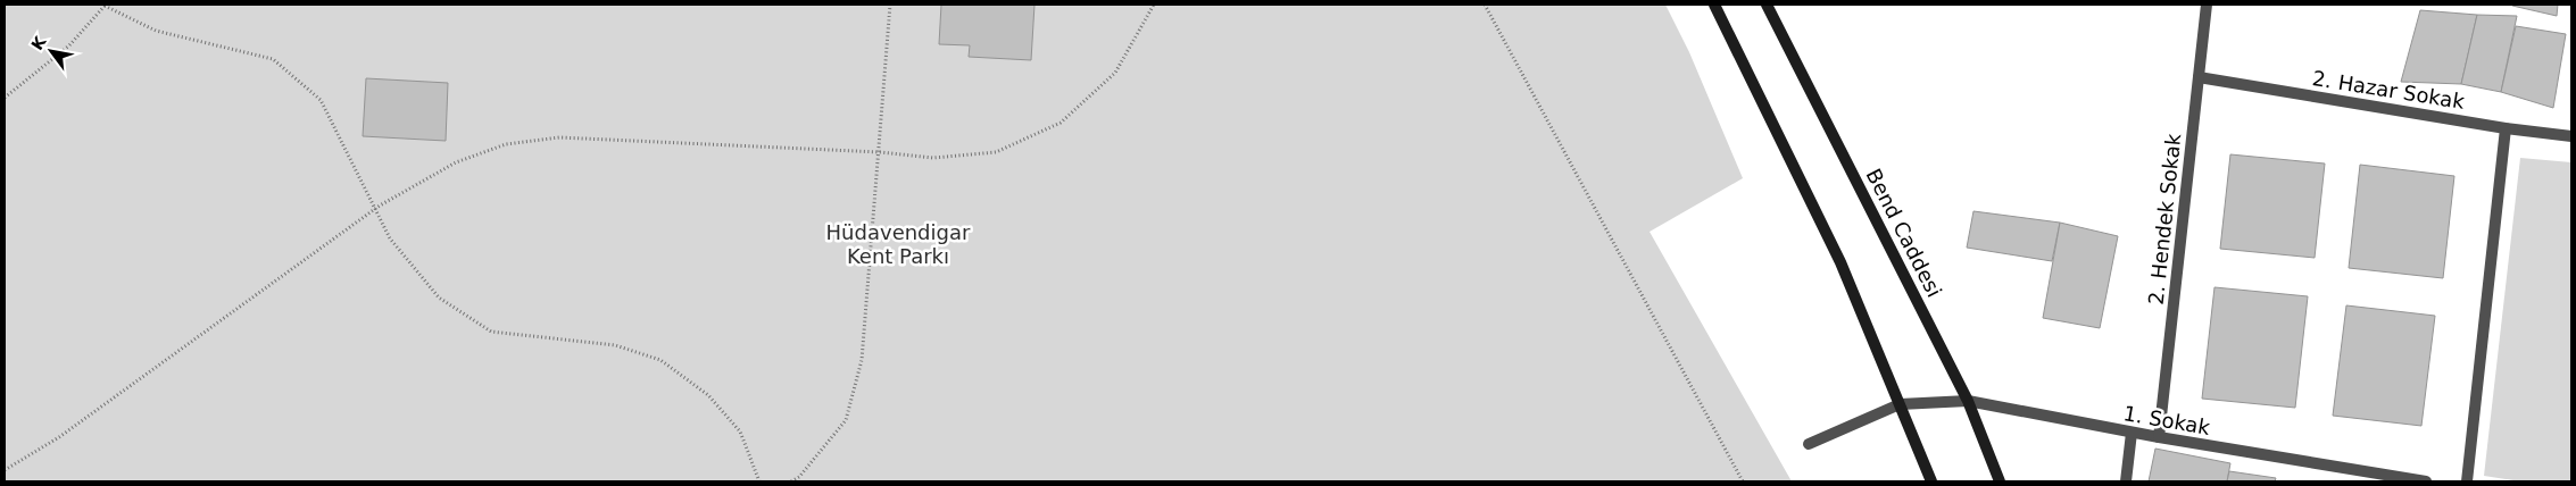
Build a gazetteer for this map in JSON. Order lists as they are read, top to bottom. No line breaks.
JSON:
{"streets":{"main road":["Bend Caddesi"],"street":["2. Hazar Sokak","2. Hendek Sokak","1. Sokak"]},"crossings":[["2. Hazar Sokak","2. Hendek Sokak"],["2. Hendek Sokak","1. Sokak"],["Bend Caddesi","1. Sokak"]],"parks":["Hüdavendigar Kent Parkı"],"north":"top left"}
